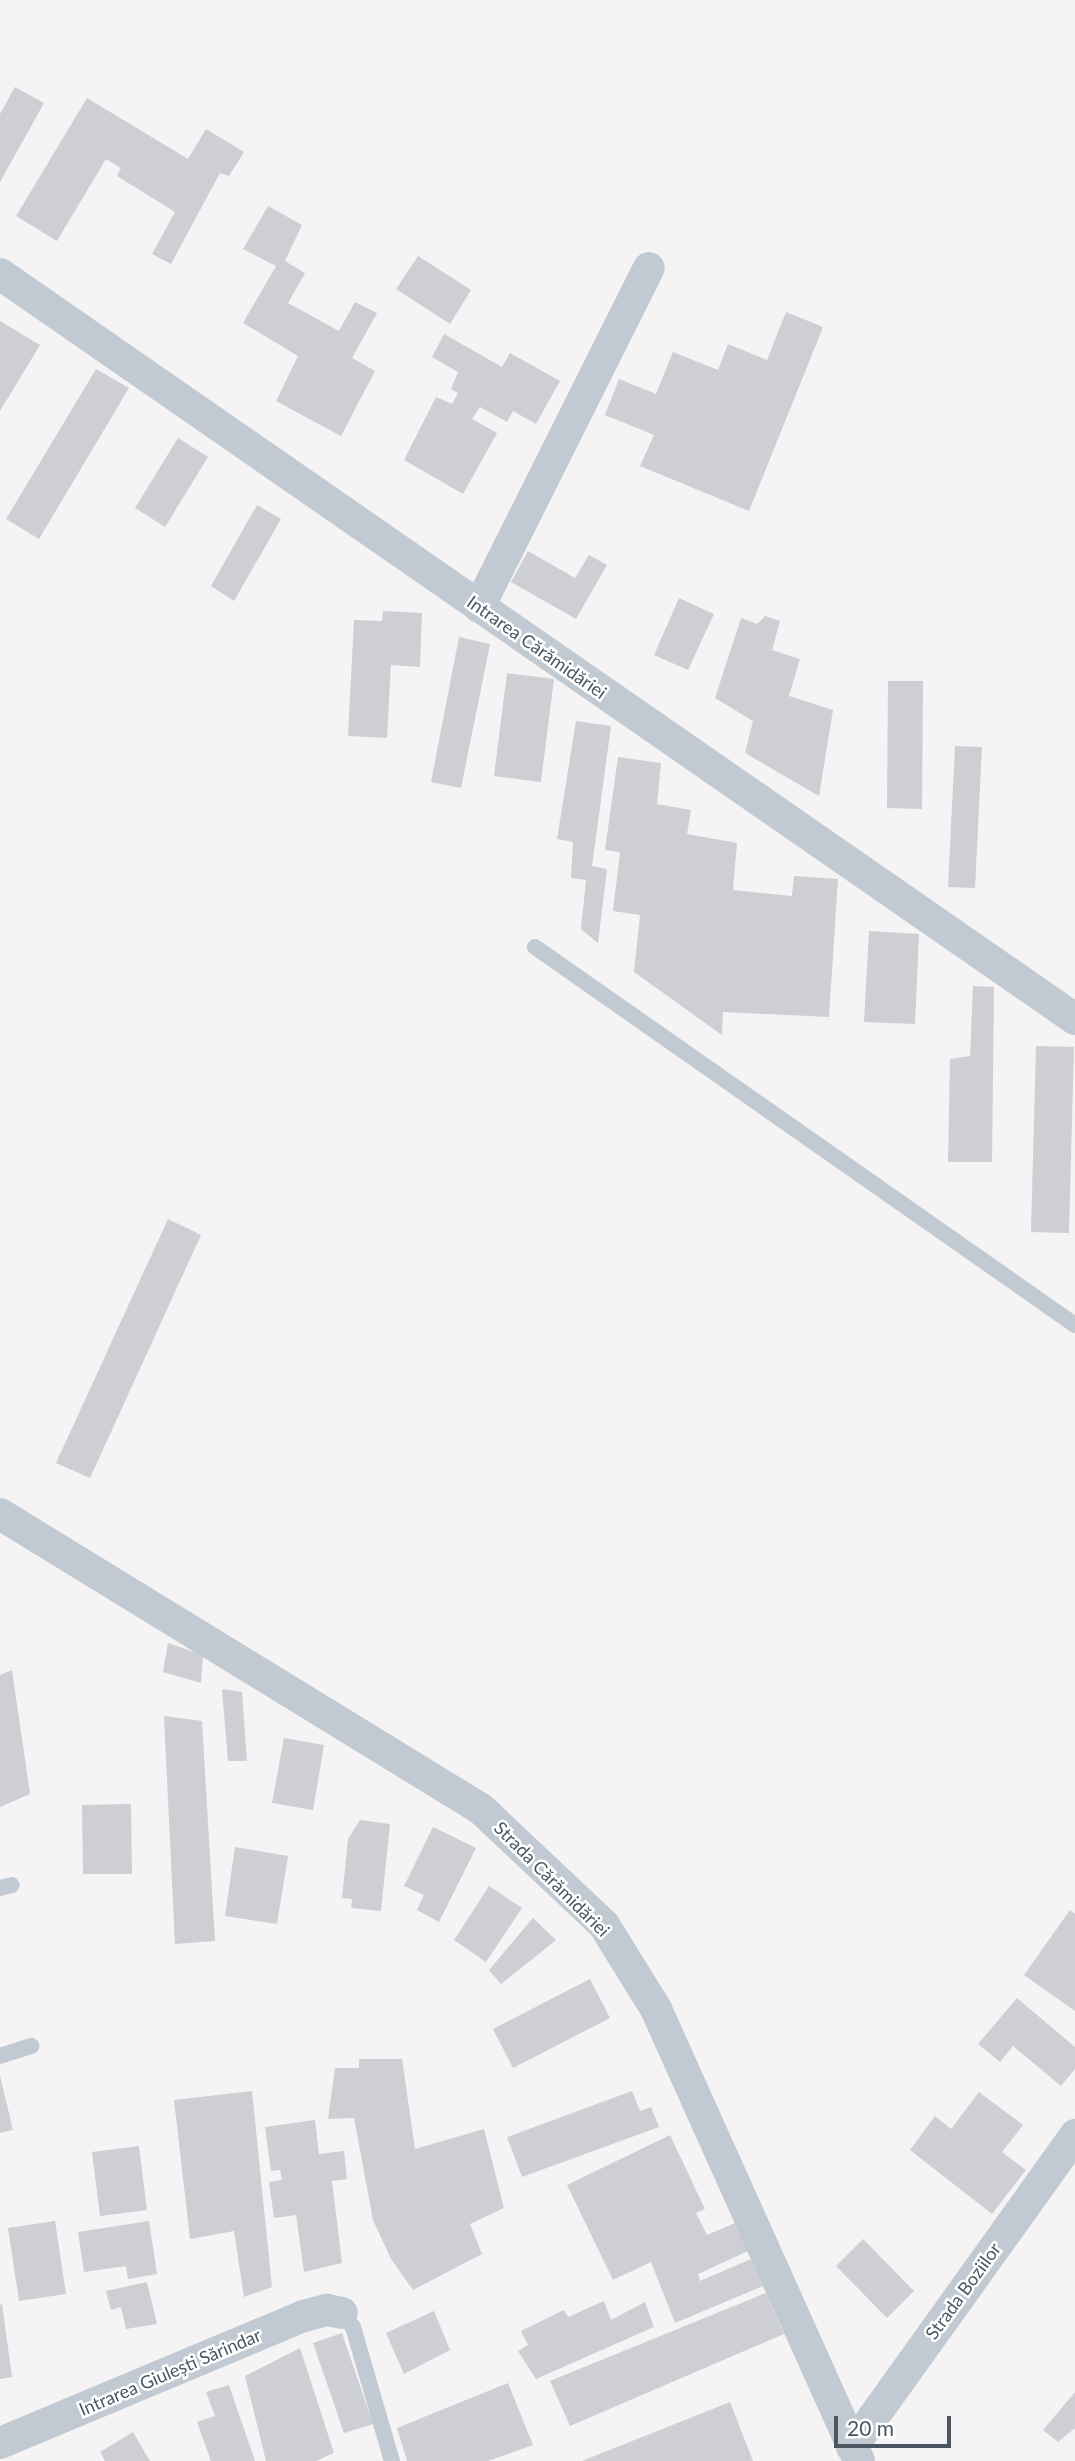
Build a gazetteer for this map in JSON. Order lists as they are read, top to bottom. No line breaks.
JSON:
{"streets":{"street":["Intrarea Cărămidăriei","Strada Cărămidăriei","Strada Boziilor","Intrarea Giulești Sărindar"]},"crossings":[["Strada Cărămidăriei","Strada Boziilor"]],"scale_bar":"20 m"}
